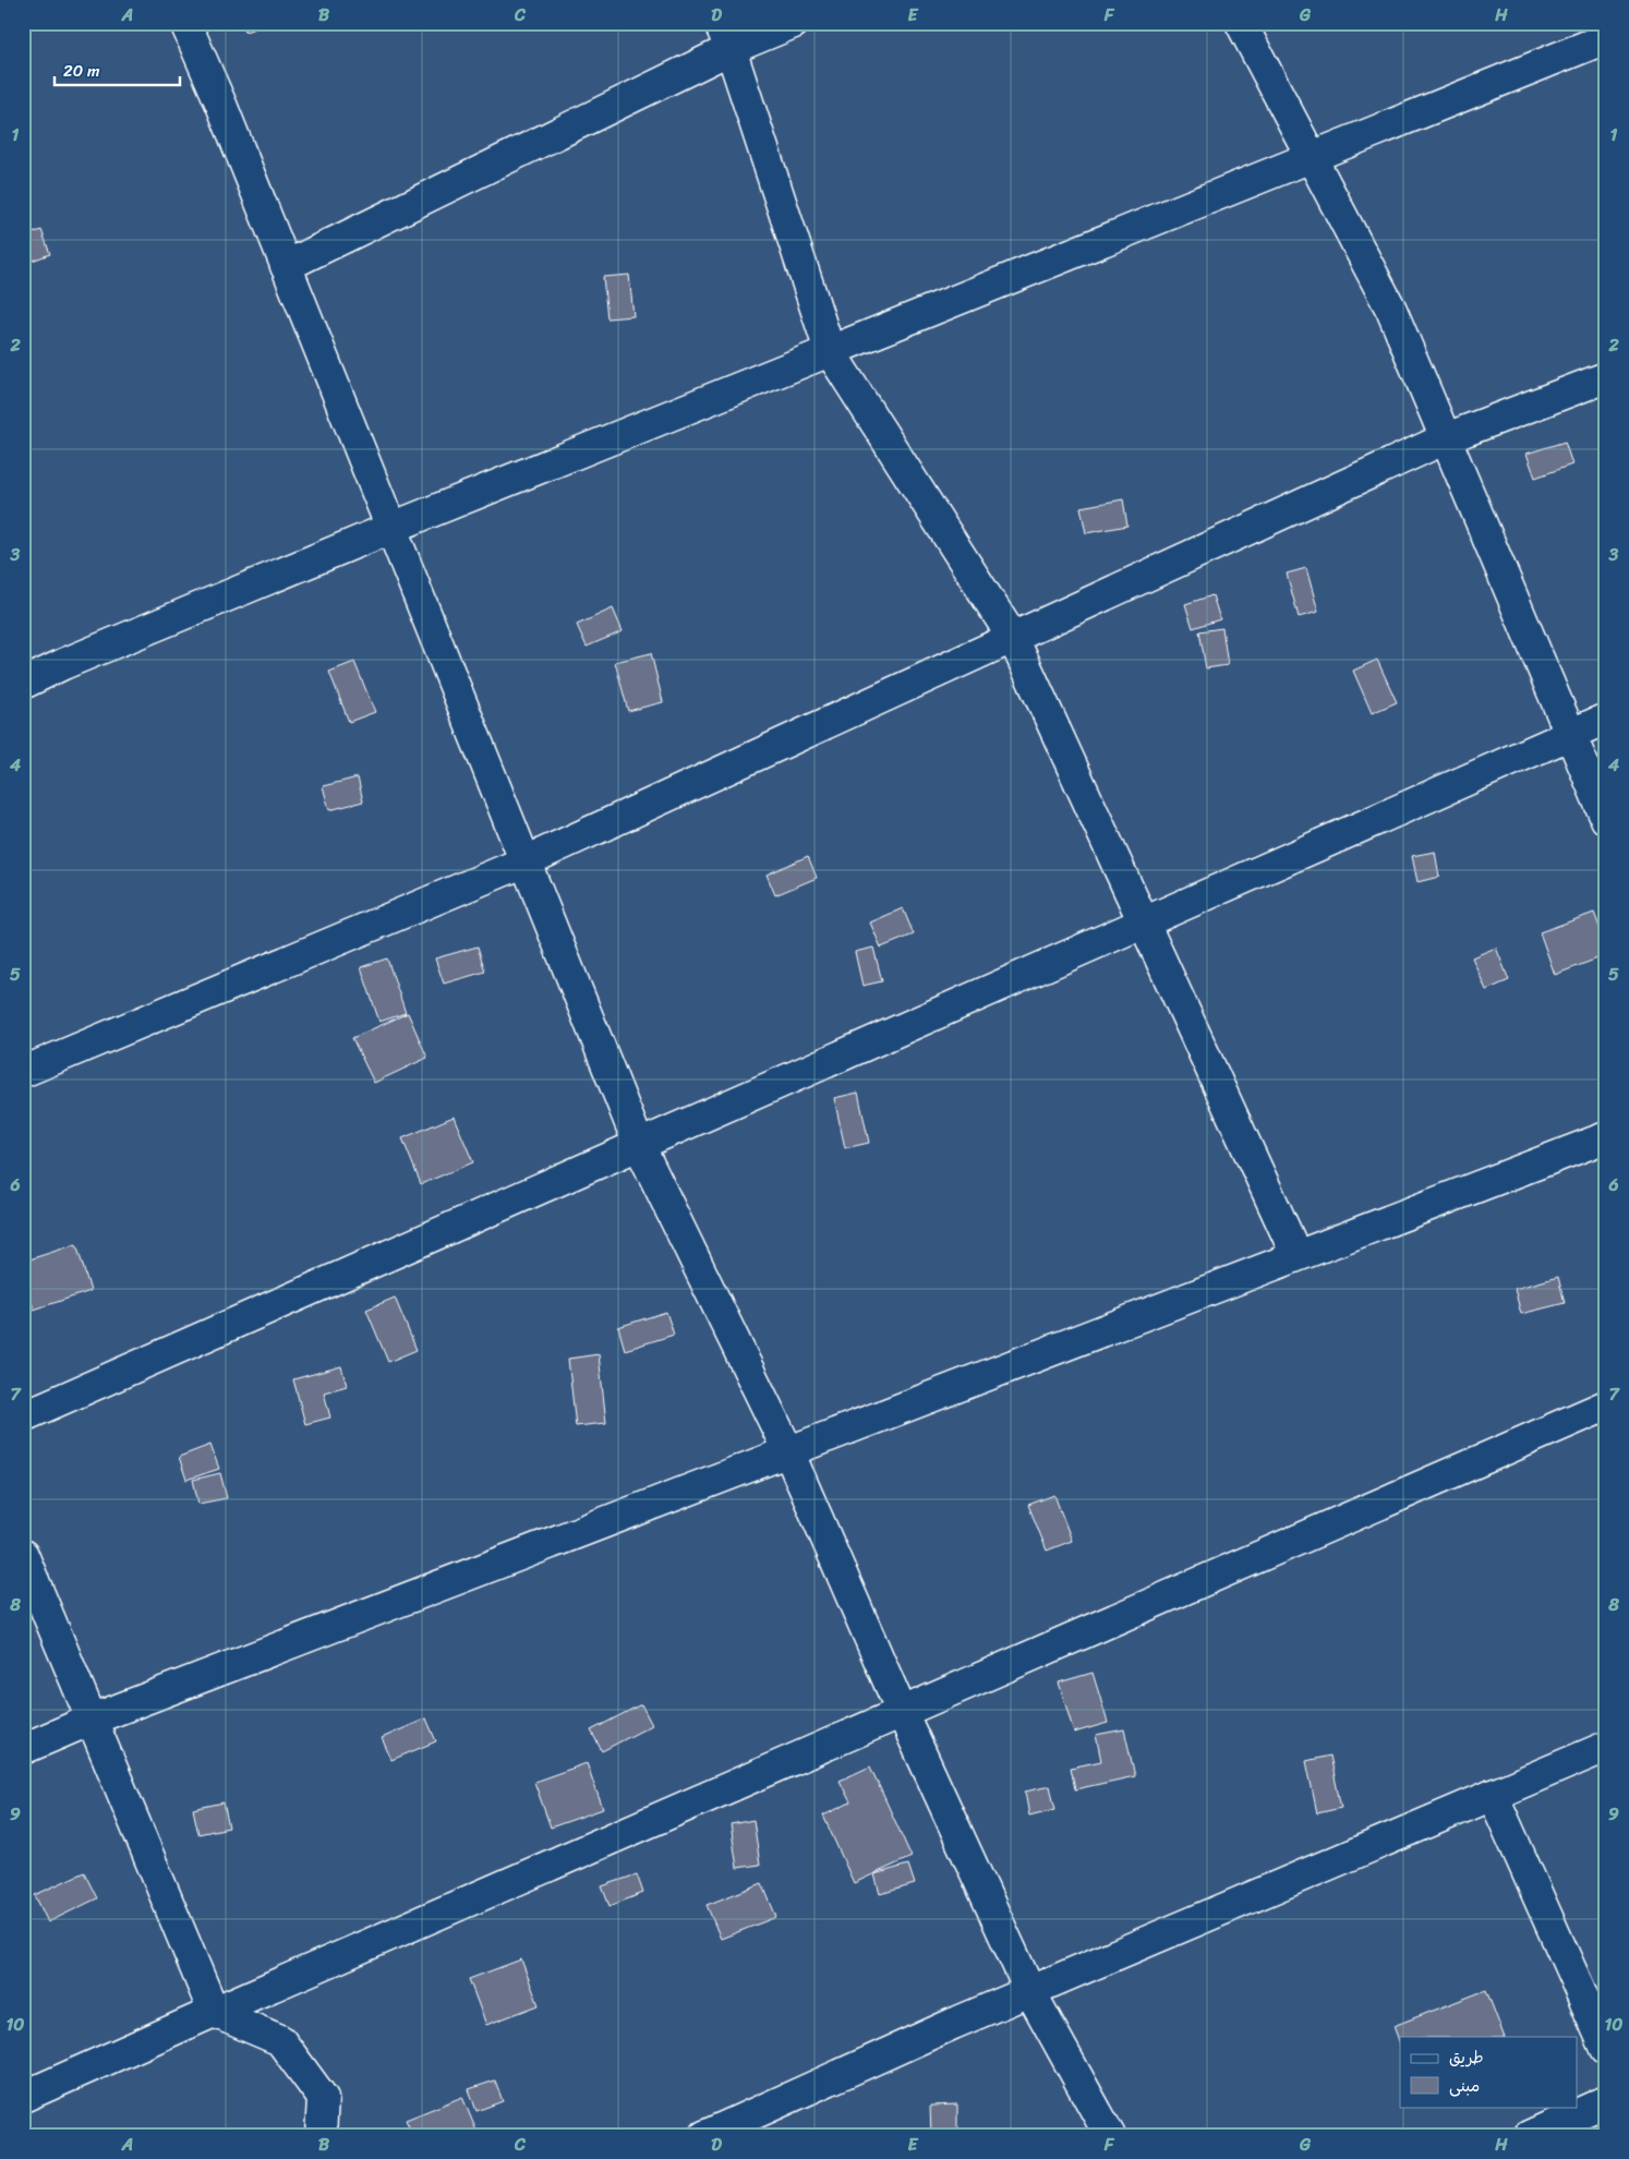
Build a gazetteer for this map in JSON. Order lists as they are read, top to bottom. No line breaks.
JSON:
{"legend":["طريق","مبنى"],"scale_bar":"20 m","grid":{"columns":["A","B","C","D","E","F","G","H"],"rows":["1","2","3","4","5","6","7","8","9","10"]}}
